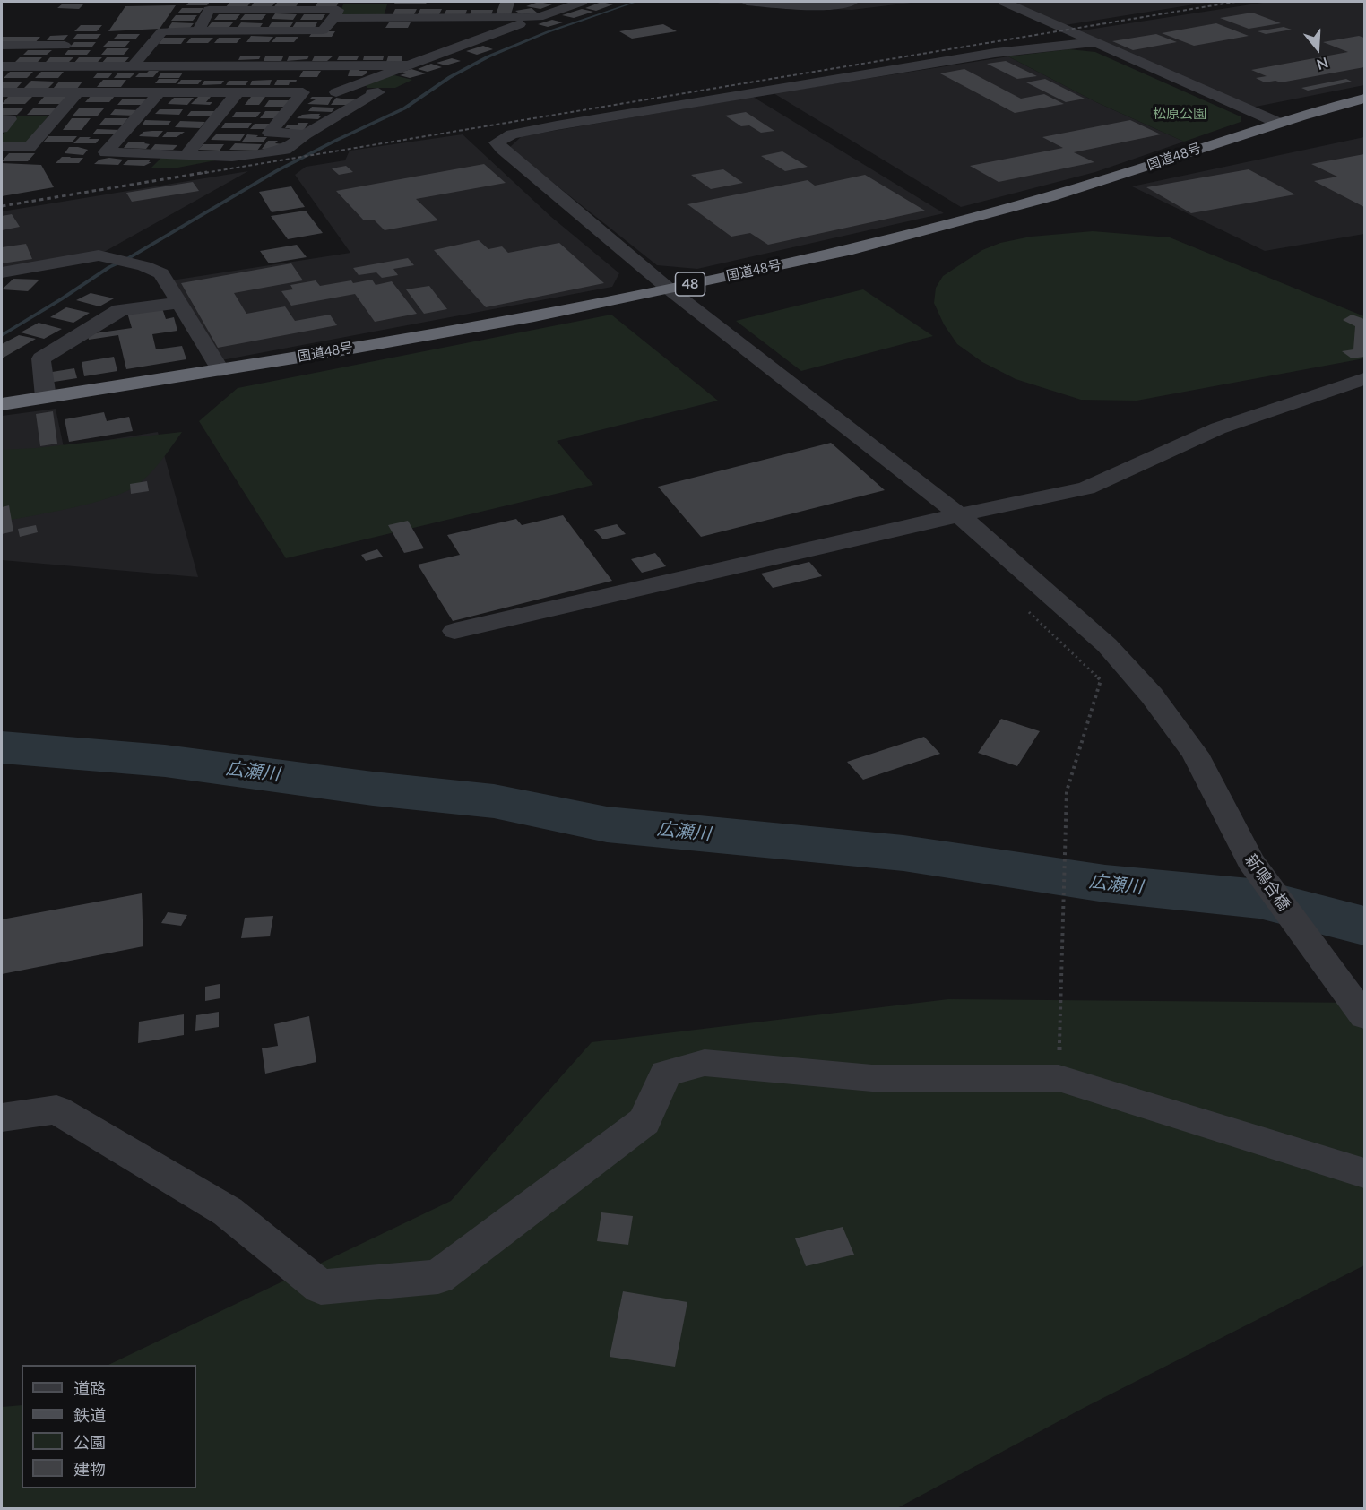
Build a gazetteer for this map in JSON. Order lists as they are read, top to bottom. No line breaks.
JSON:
{"streets":{"highway":["国道48号","48"],"street":["新鳴合橋"]},"crossings":[["国道48号","新鳴合橋"]],"water":["広瀬川"],"parks":["松原公園"],"legend":["道路","鉄道","公園","建物"],"north":"bottom"}
